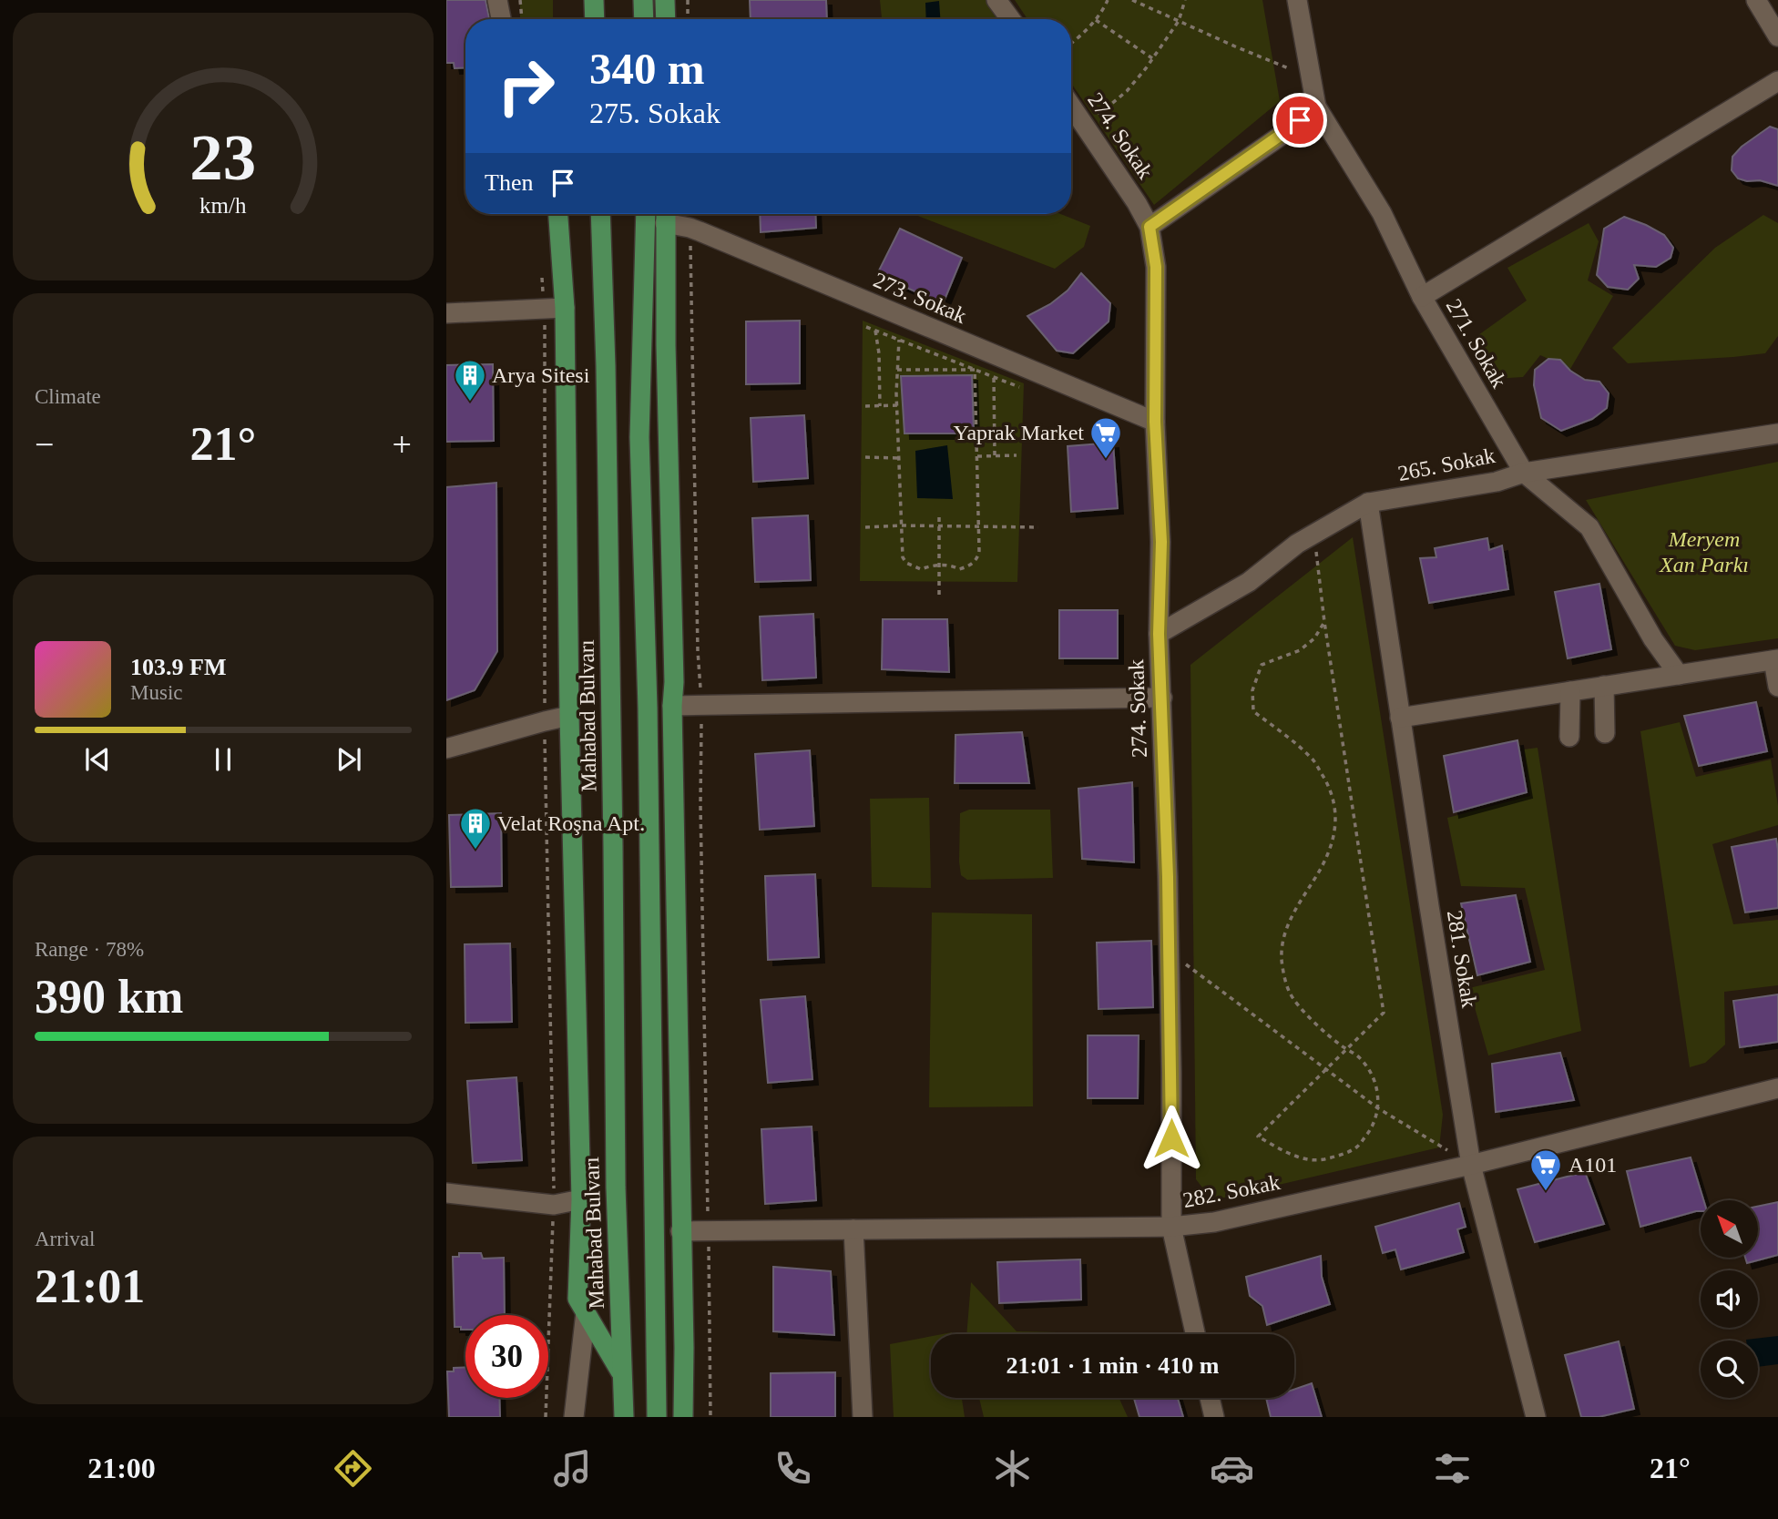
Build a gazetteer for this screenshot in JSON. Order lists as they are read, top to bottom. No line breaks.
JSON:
{"streets":{"main road":["Mahabad Bulvarı"],"street":["274. Sokak","273. Sokak","271. Sokak","265. Sokak","281. Sokak","282. Sokak"]},"crossings":[["274. Sokak","273. Sokak"],["274. Sokak","265. Sokak"],["274. Sokak","282. Sokak"],["271. Sokak","265. Sokak"],["265. Sokak","281. Sokak"],["281. Sokak","282. Sokak"]],"parks":["Meryem Xan Parkı"],"places":{"building":["Arya Sitesi","Velat Roşna Apt."],"supermarket":["Yaprak Market","A101"]},"north":"top left","page":{"turn":["340 m","275. Sokak"],"then":"Then","tile":["Climate",["Range · 78%","390 km"],["Arrival","21:01"]],"heat":["−","21°","+"],"song":["103.9 FM","Music"],"limit":"30","trip":"21:01 · 1 min · 410 m","tabs":["21:00","21°"],"gauge":["23","km/h"]}}
